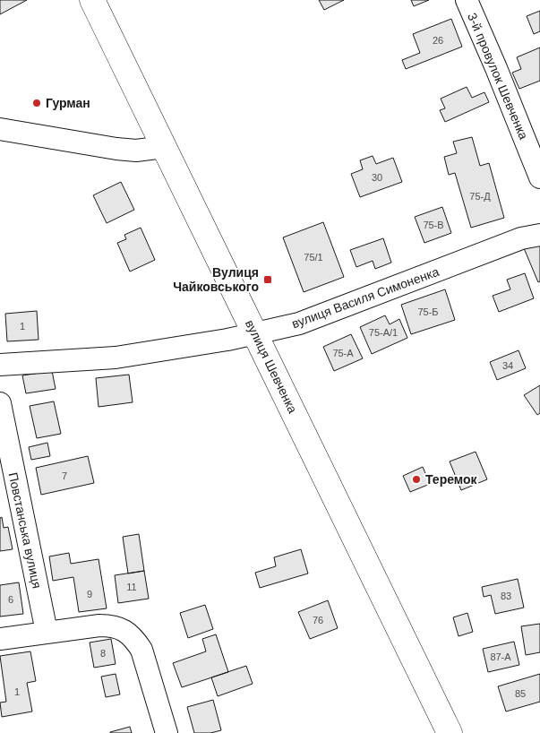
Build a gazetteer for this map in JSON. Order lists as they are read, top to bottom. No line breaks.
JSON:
{"streets":{"main road":["вулиця Шевченка"],"street":["3-й провулок Шевченка","вулиця Василя Симоненка","Повстанська вулиця"]},"crossings":[["вулиця Василя Симоненка","вулиця Шевченка"]],"places":{"other":["Гурман","Теремок"],"transit":["Вулиця Чайковського"]},"house_numbers":["26","30","75-Д","75-В","75/1","75-Б","1","75-А/1","75-А","34","7","11","9","83","6","76","8","87-А","1","85"]}
